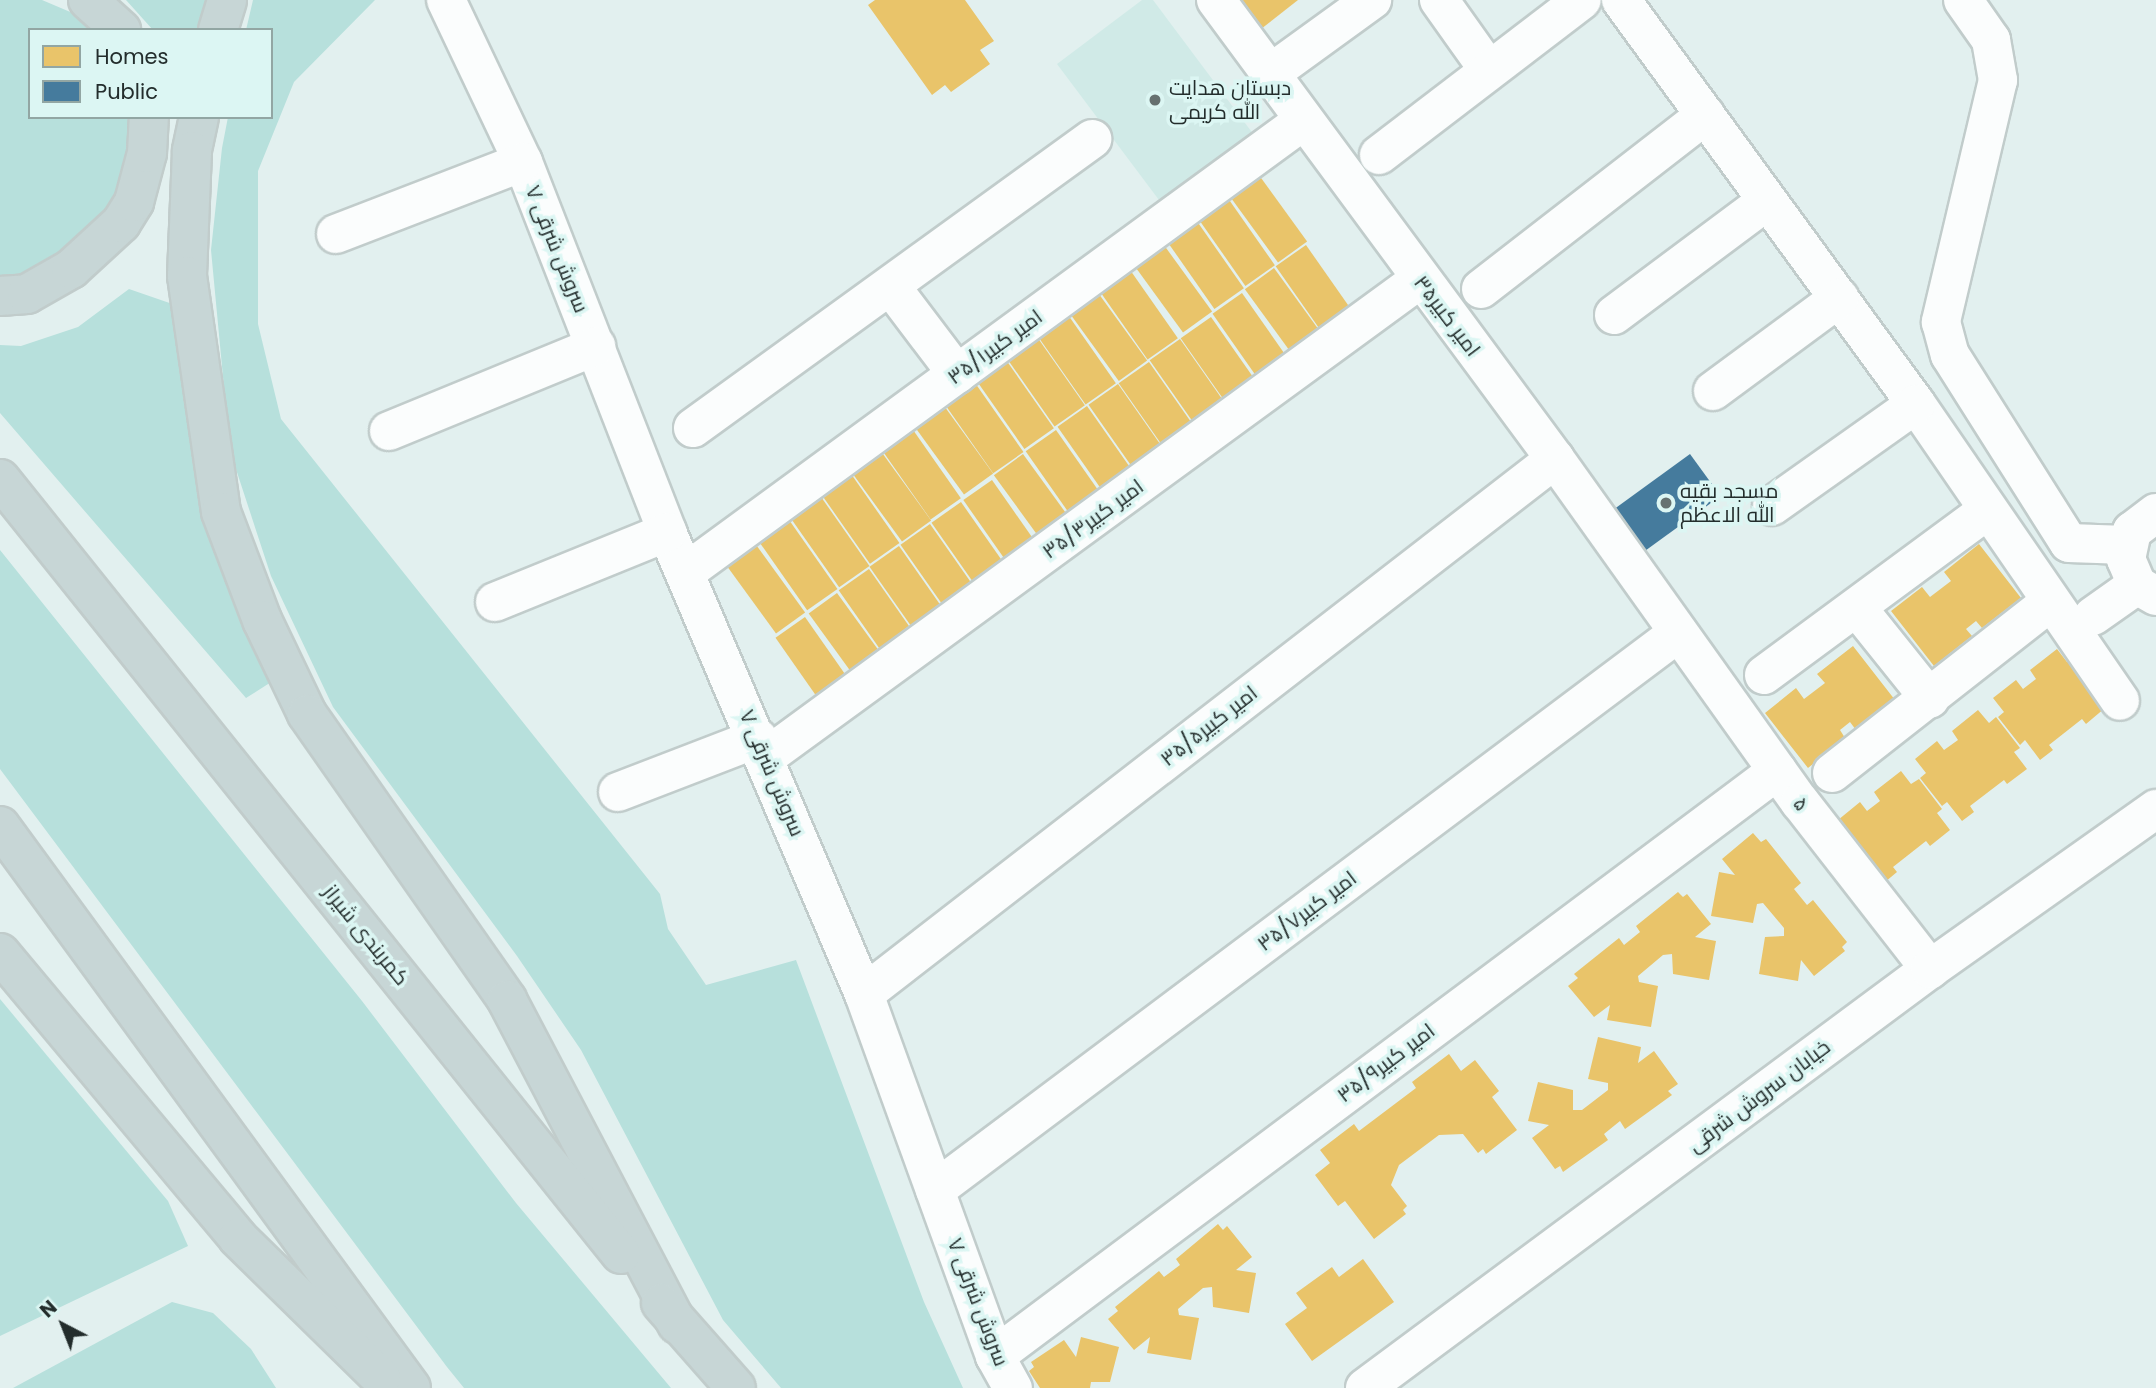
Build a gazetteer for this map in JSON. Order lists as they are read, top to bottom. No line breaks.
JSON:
{"streets":{"highway":["کمربندی شیراز"],"street":["سروش شرقی ۷","امیر کبیر۳۵","امیر کبیر۳۵/۱","امیر کبیر۳۵/۳","امیر کبیر۳۵/۵","۵","امیر کبیر۳۵/۷","امیر کبیر۳۵/۹","خیابان سروش شرقی"]},"crossings":[["سروش شرقی ۷","امیر کبیر۳۵/۱"],["سروش شرقی ۷","امیر کبیر۳۵/۳"],["سروش شرقی ۷","امیر کبیر۳۵/۵"],["سروش شرقی ۷","امیر کبیر۳۵/۷"],["سروش شرقی ۷","امیر کبیر۳۵/۹"],["امیر کبیر۳۵","امیر کبیر۳۵/۱"],["امیر کبیر۳۵","امیر کبیر۳۵/۳"],["امیر کبیر۳۵","امیر کبیر۳۵/۵"],["امیر کبیر۳۵","۵"],["امیر کبیر۳۵","امیر کبیر۳۵/۷"],["۵","امیر کبیر۳۵/۷"],["۵","امیر کبیر۳۵/۹"],["۵","خیابان سروش شرقی"]],"places":["دبستان هدایت الله کریمی","مسجد بقیه الله الاعظم"],"legend":["Homes","Public"],"north":"top left"}
